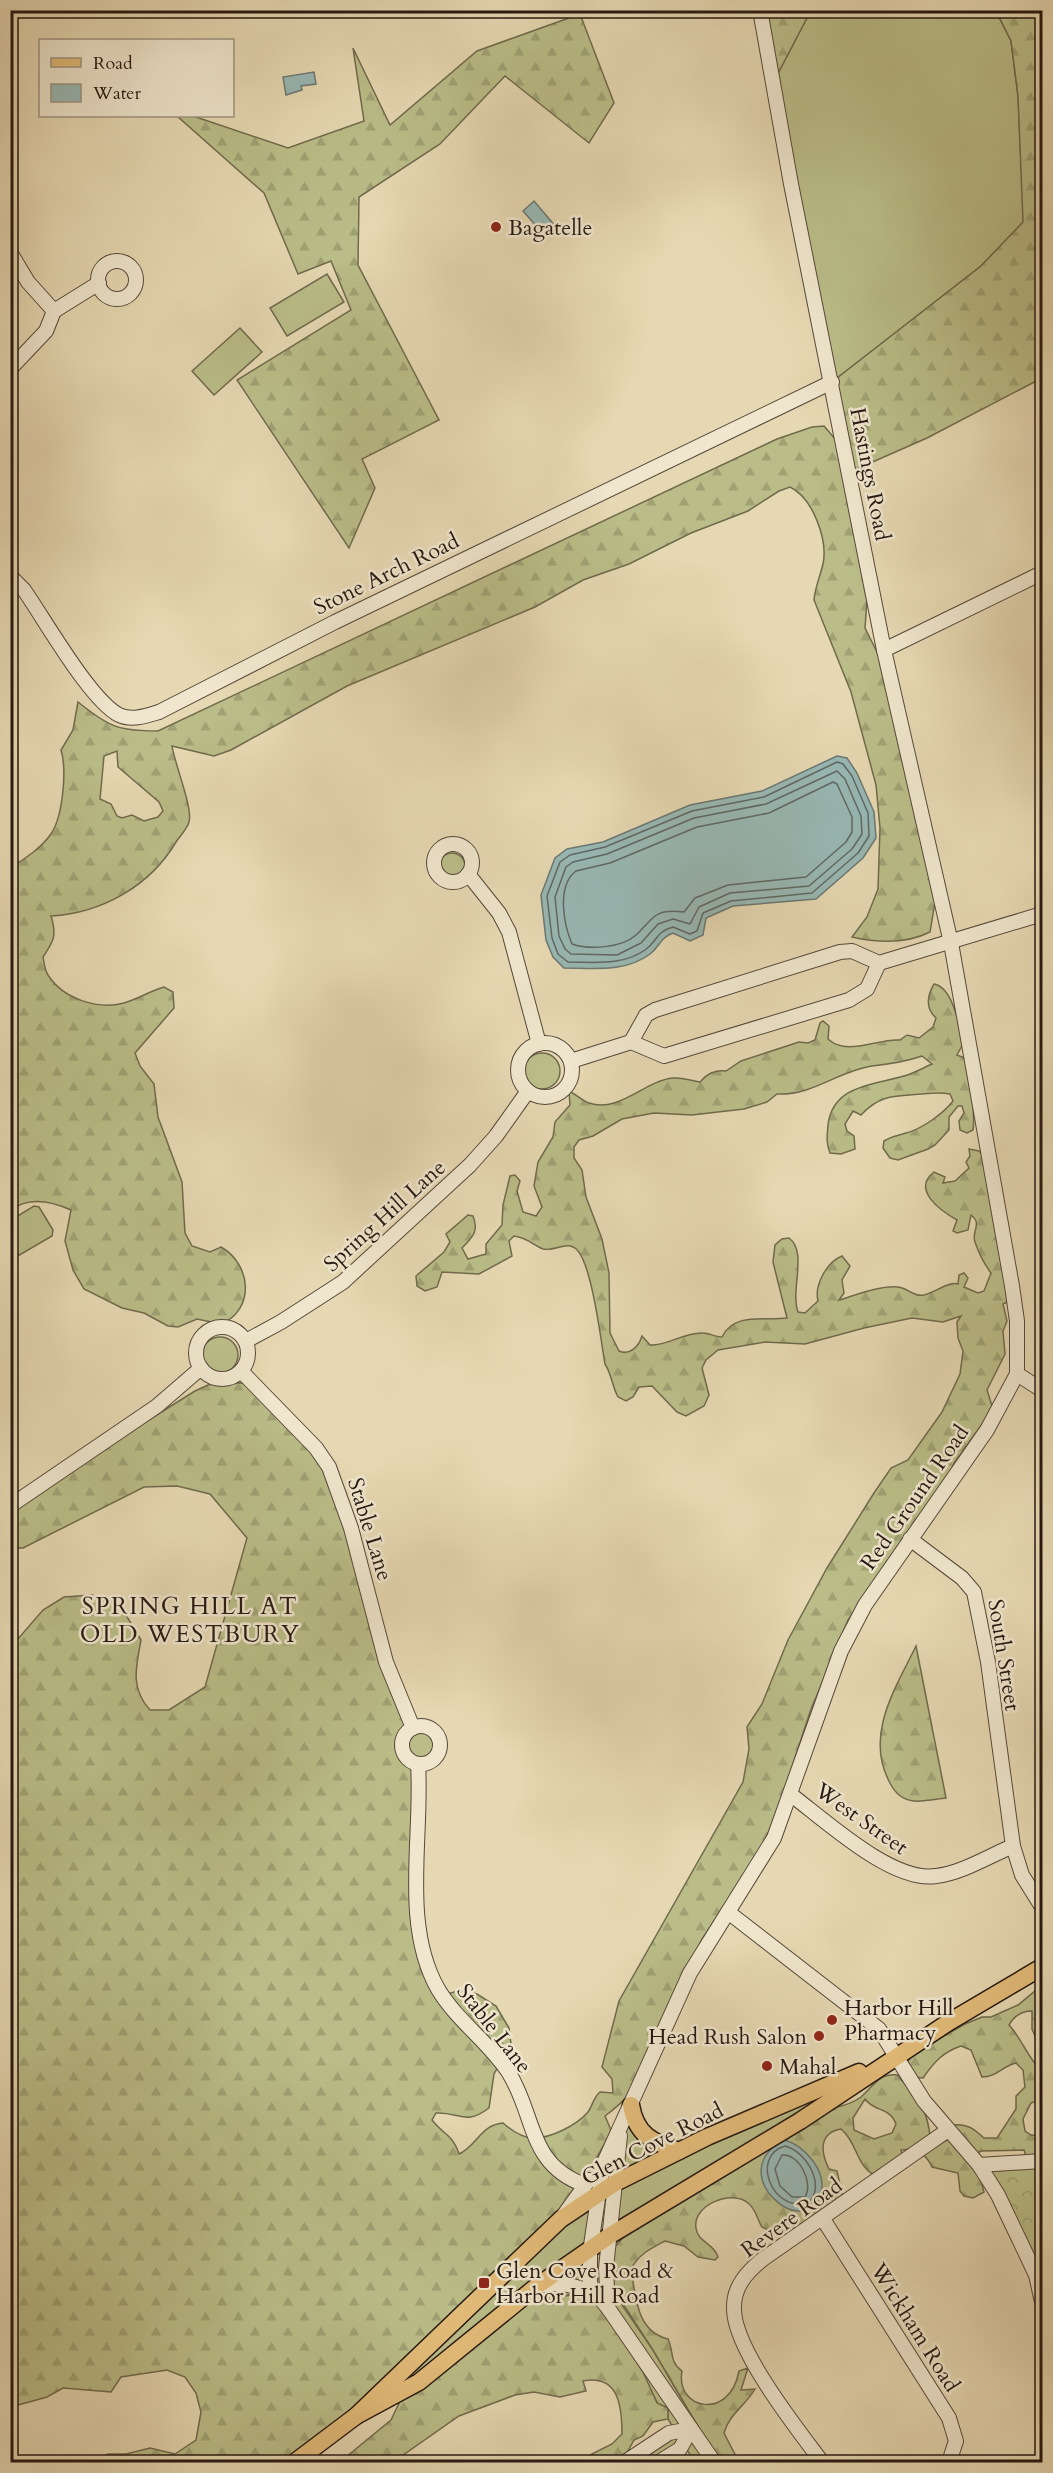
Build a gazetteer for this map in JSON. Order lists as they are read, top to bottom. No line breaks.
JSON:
{"streets":{"main road":["Glen Cove Road"],"street":["Hastings Road","Stone Arch Road","Spring Hill Lane","Red Ground Road","Stable Lane","South Street","West Street","Revere Road","Wickham Road"]},"crossings":[["Hastings Road","Stone Arch Road"],["Hastings Road","Red Ground Road"],["Spring Hill Lane","Stable Lane"],["Red Ground Road","Stable Lane"],["Red Ground Road","South Street"],["Red Ground Road","West Street"],["Red Ground Road","Glen Cove Road"],["Stable Lane","Glen Cove Road"],["South Street","West Street"],["Revere Road","Wickham Road"]],"districts":["SPRING HILL AT OLD WESTBURY"],"places":{"other":["Bagatelle","Harbor Hill Pharmacy","Head Rush Salon","Mahal"],"transit":["Glen Cove Road & Harbor Hill Road"]},"legend":["Road","Water"]}
